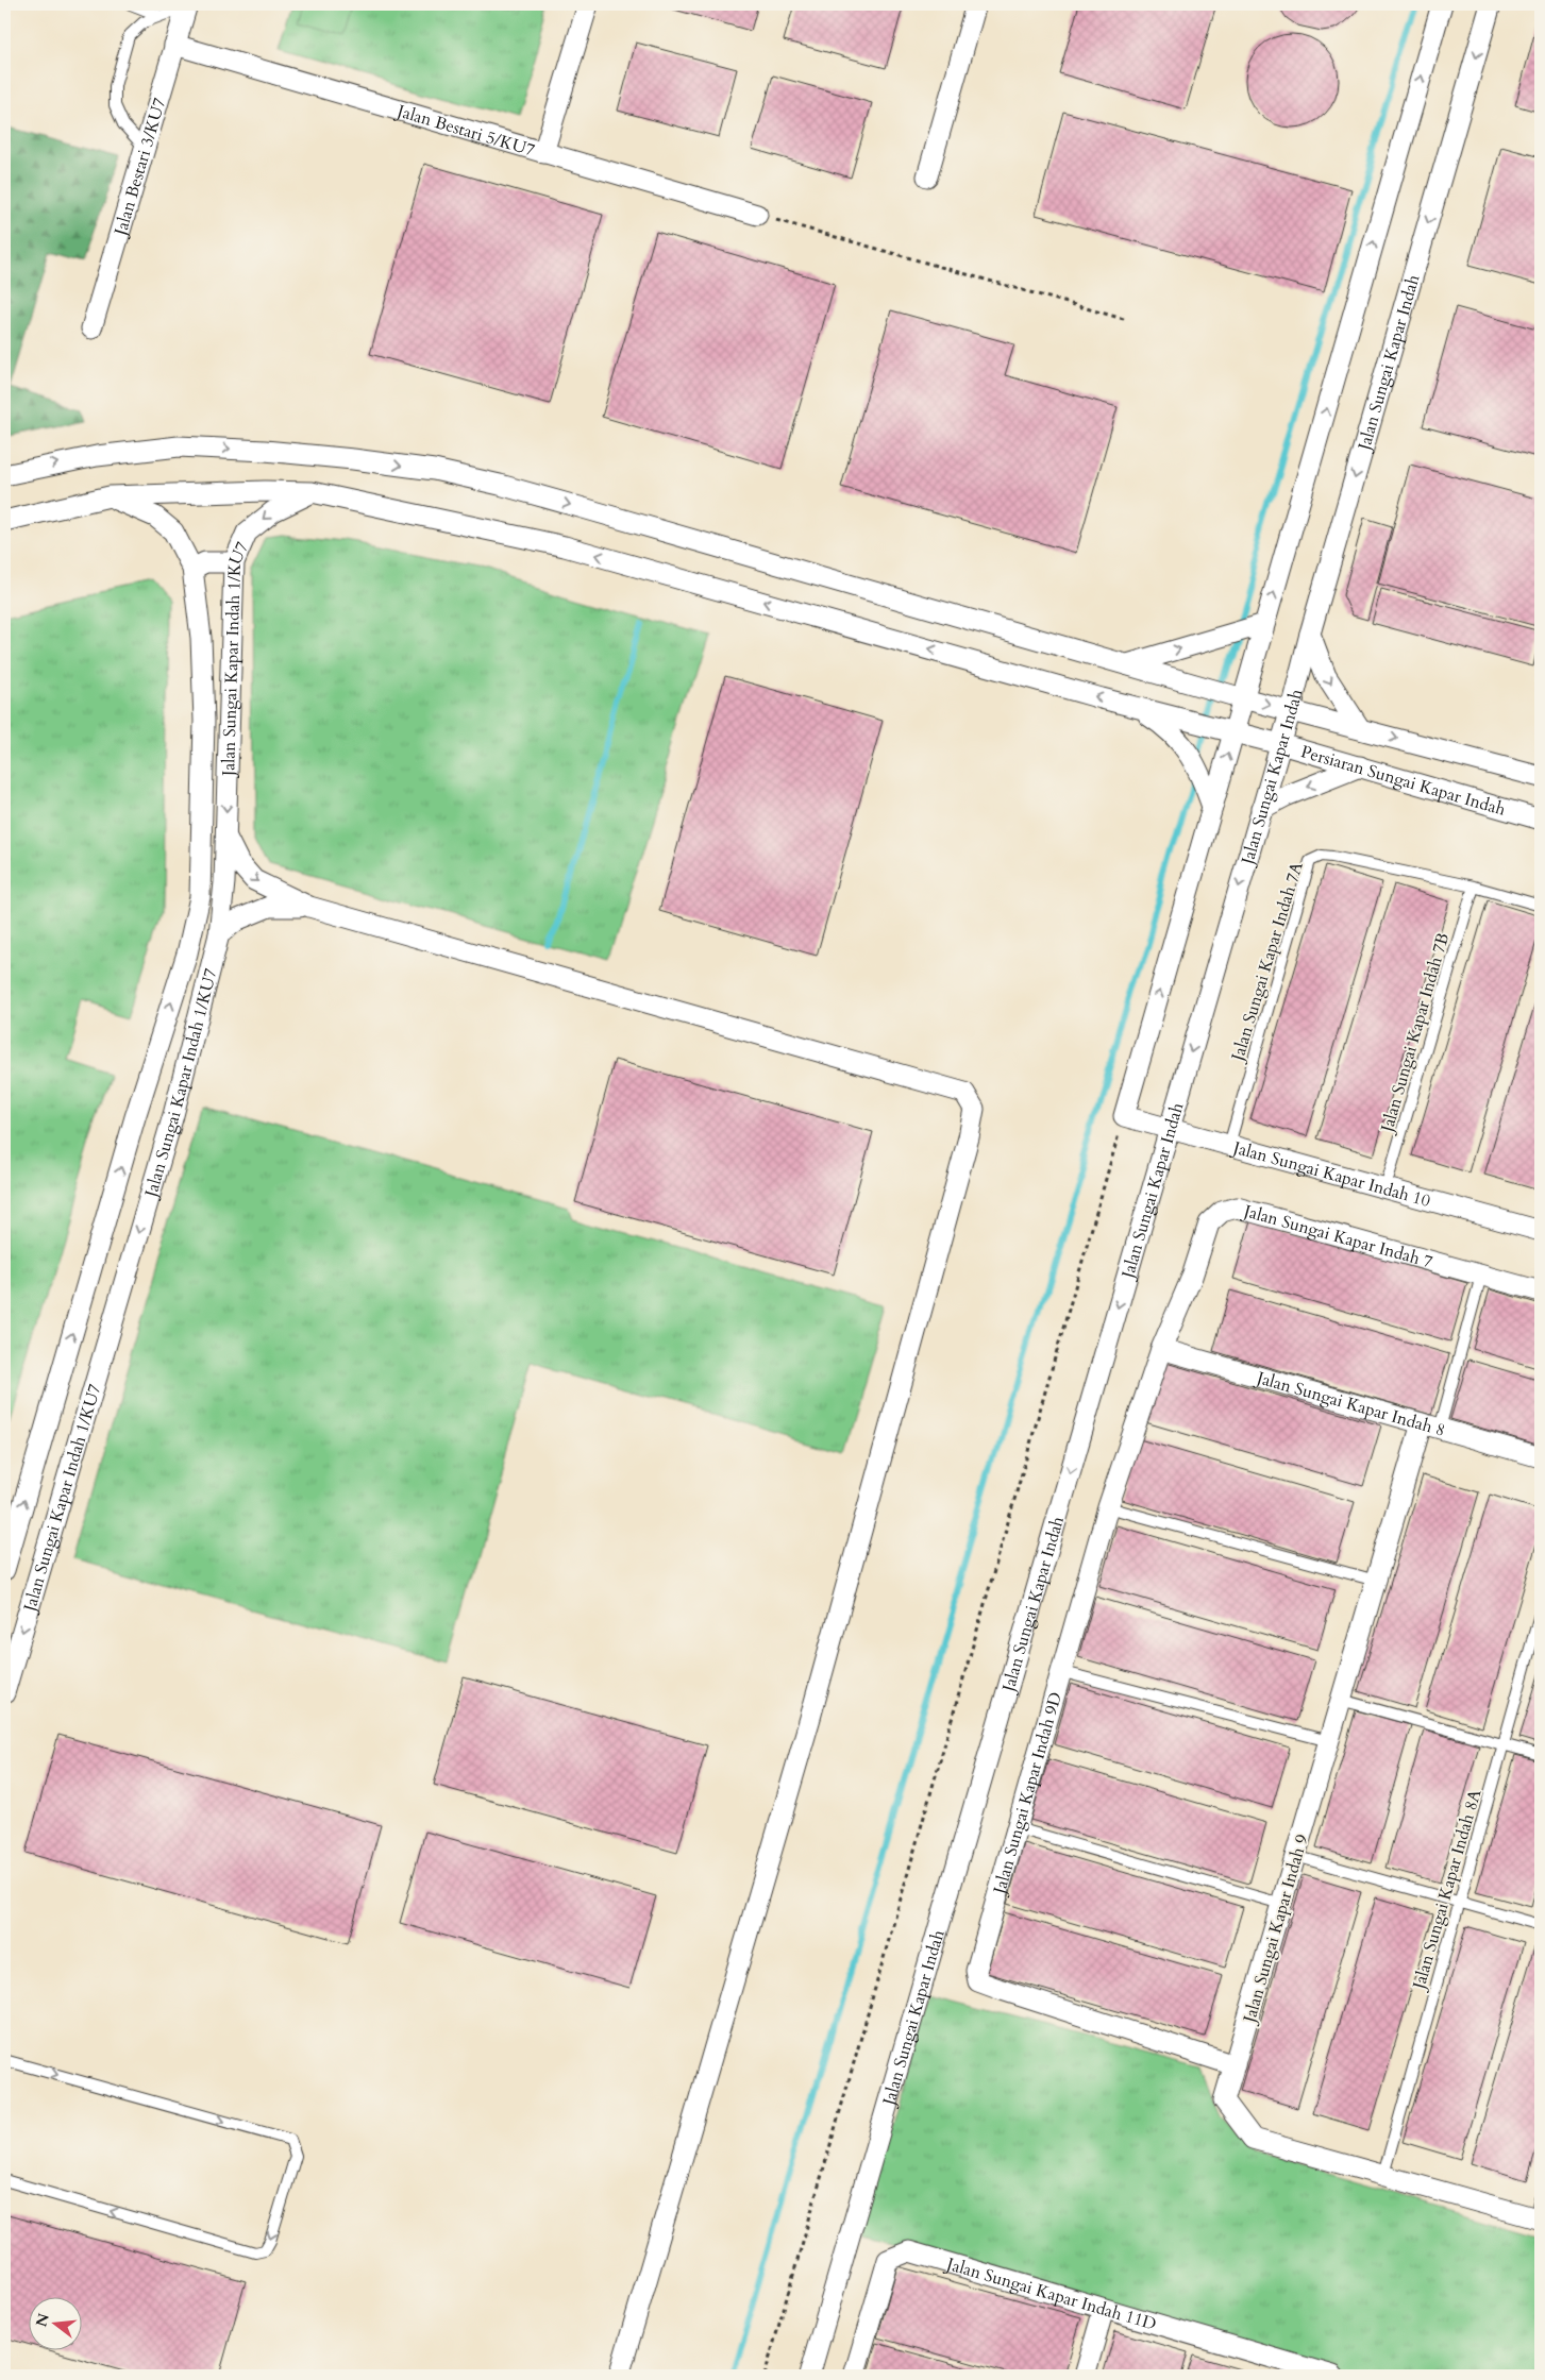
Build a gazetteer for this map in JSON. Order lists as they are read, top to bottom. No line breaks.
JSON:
{"streets":{"street":["Jalan Bestari 5/KU7","Jalan Bestari 3/KU7","Jalan Sungai Kapar Indah","Jalan Sungai Kapar Indah 1/KU7","Persiaran Sungai Kapar Indah","Jalan Sungai Kapar Indah 10","Jalan Sungai Kapar Indah 7","Jalan Sungai Kapar Indah 8","Jalan Sungai Kapar Indah 9D","Jalan Sungai Kapar Indah 9","Jalan Sungai Kapar Indah 11D"],"lane":["Jalan Sungai Kapar Indah 7A","Jalan Sungai Kapar Indah 7B","Jalan Sungai Kapar Indah 8A"]},"crossings":[["Jalan Bestari 5/KU7","Jalan Bestari 3/KU7"],["Jalan Sungai Kapar Indah","Persiaran Sungai Kapar Indah"],["Jalan Sungai Kapar Indah","Jalan Sungai Kapar Indah 10"],["Jalan Sungai Kapar Indah 1/KU7","Persiaran Sungai Kapar Indah"],["Jalan Sungai Kapar Indah 7A","Jalan Sungai Kapar Indah 7B"],["Jalan Sungai Kapar Indah 7A","Jalan Sungai Kapar Indah 10"],["Jalan Sungai Kapar Indah 7B","Jalan Sungai Kapar Indah 10"],["Jalan Sungai Kapar Indah 7","Jalan Sungai Kapar Indah 8"],["Jalan Sungai Kapar Indah 7","Jalan Sungai Kapar Indah 9D"],["Jalan Sungai Kapar Indah 8","Jalan Sungai Kapar Indah 9D"],["Jalan Sungai Kapar Indah 8","Jalan Sungai Kapar Indah 9"],["Jalan Sungai Kapar Indah 9D","Jalan Sungai Kapar Indah 9"],["Jalan Sungai Kapar Indah 8A","Jalan Sungai Kapar Indah 9"]],"north":"left"}
